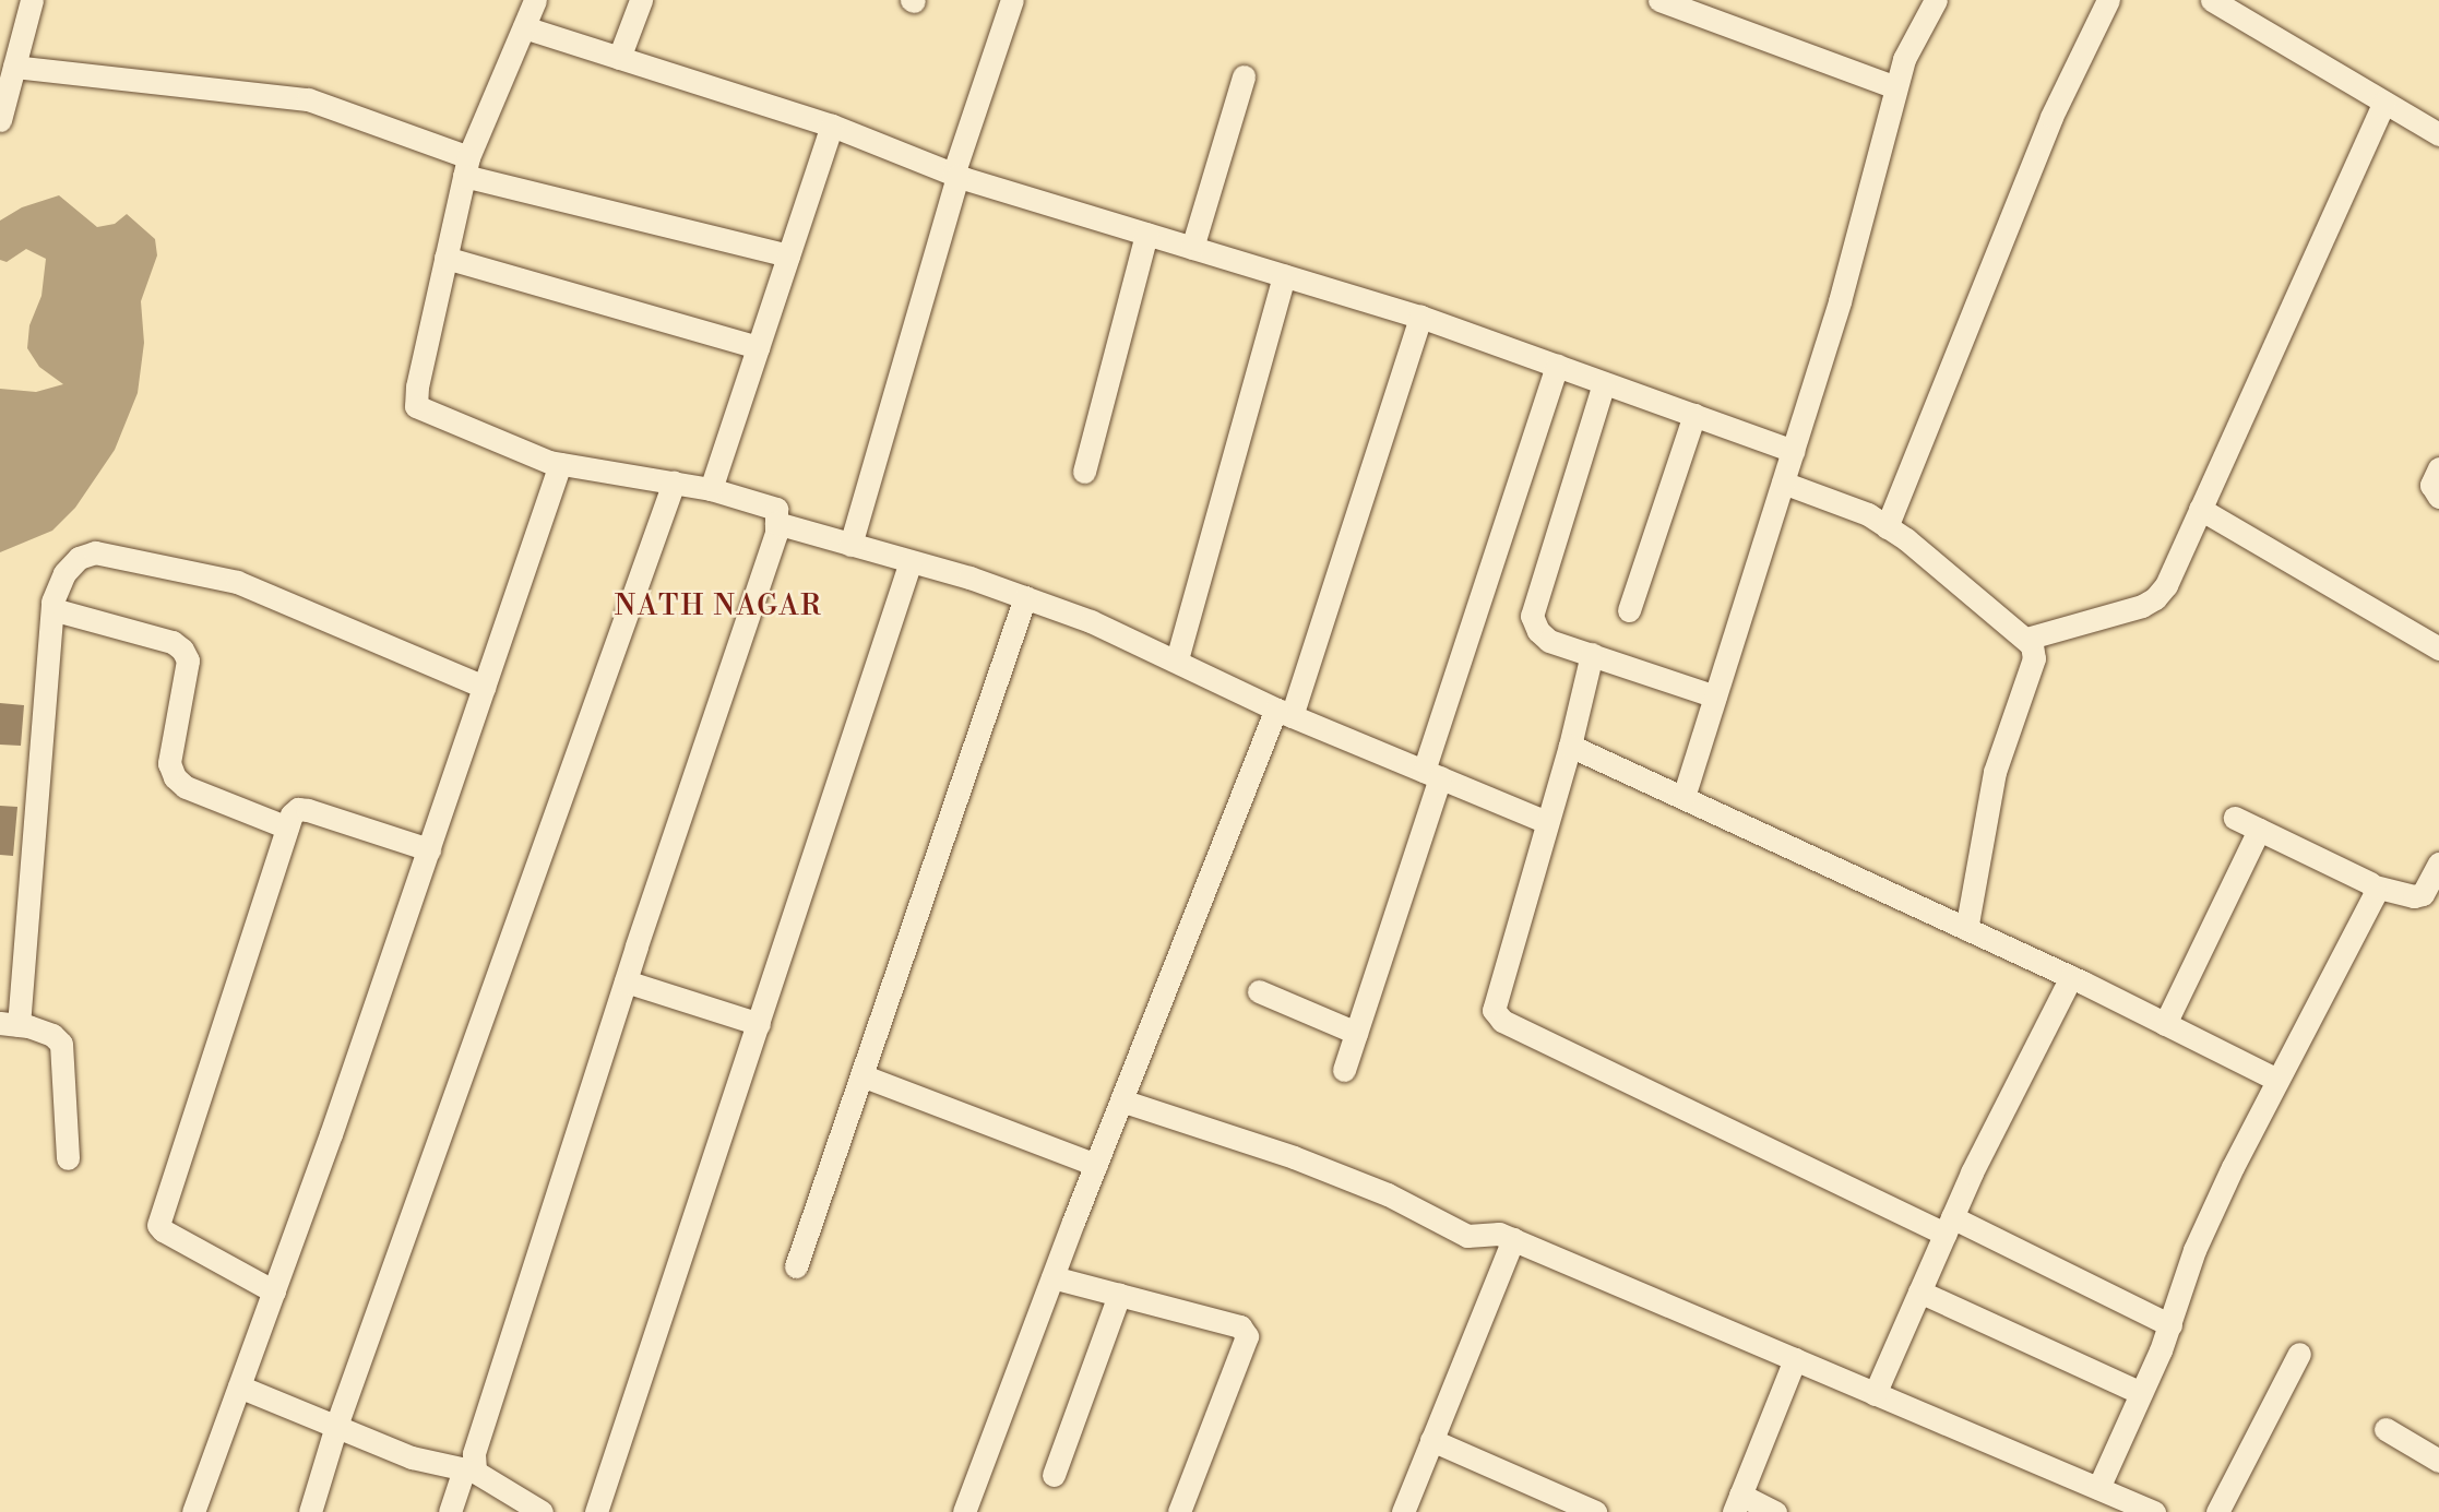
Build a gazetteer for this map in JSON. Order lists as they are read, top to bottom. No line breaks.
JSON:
{"districts":["NATH NAGAR"]}
